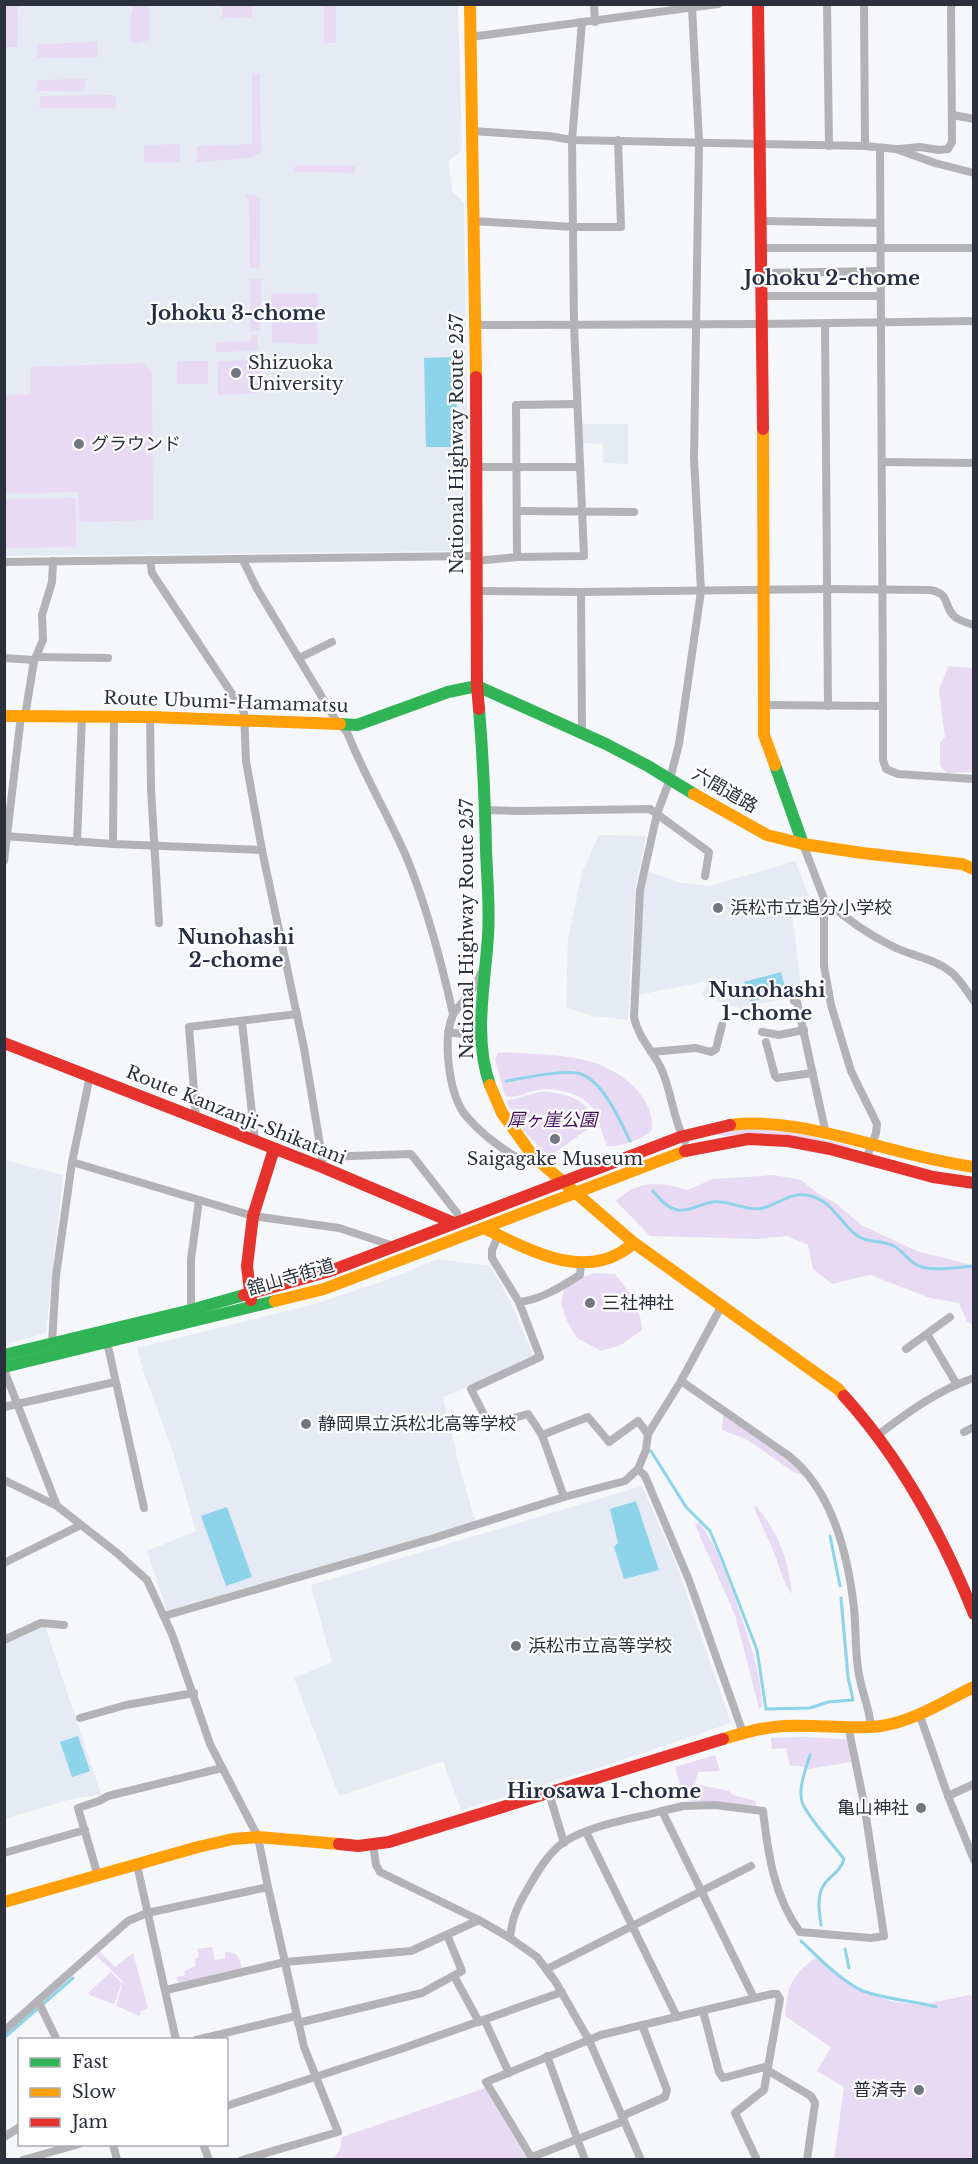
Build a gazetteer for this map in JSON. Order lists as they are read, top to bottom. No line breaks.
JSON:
{"streets":{"main road":["National Highway Route 257","Route Ubumi-Hamamatsu","六間道路","Route Kanzanji-Shikatani","舘山寺街道"]},"crossings":[["National Highway Route 257","Route Ubumi-Hamamatsu"],["National Highway Route 257","六間道路"],["National Highway Route 257","舘山寺街道"],["Route Ubumi-Hamamatsu","六間道路"],["Route Kanzanji-Shikatani","舘山寺街道"]],"districts":["Johoku 2-chome","Johoku 3-chome","Nunohashi 2-chome","Nunohashi 1-chome","Hirosawa 1-chome"],"parks":["犀ヶ崖公園"],"places":["Shizuoka University","グラウンド","浜松市立追分小学校","Saigagake Museum","三社神社","静岡県立浜松北高等学校","浜松市立高等学校","亀山神社","普済寺"],"legend":["Fast","Slow","Jam"]}
